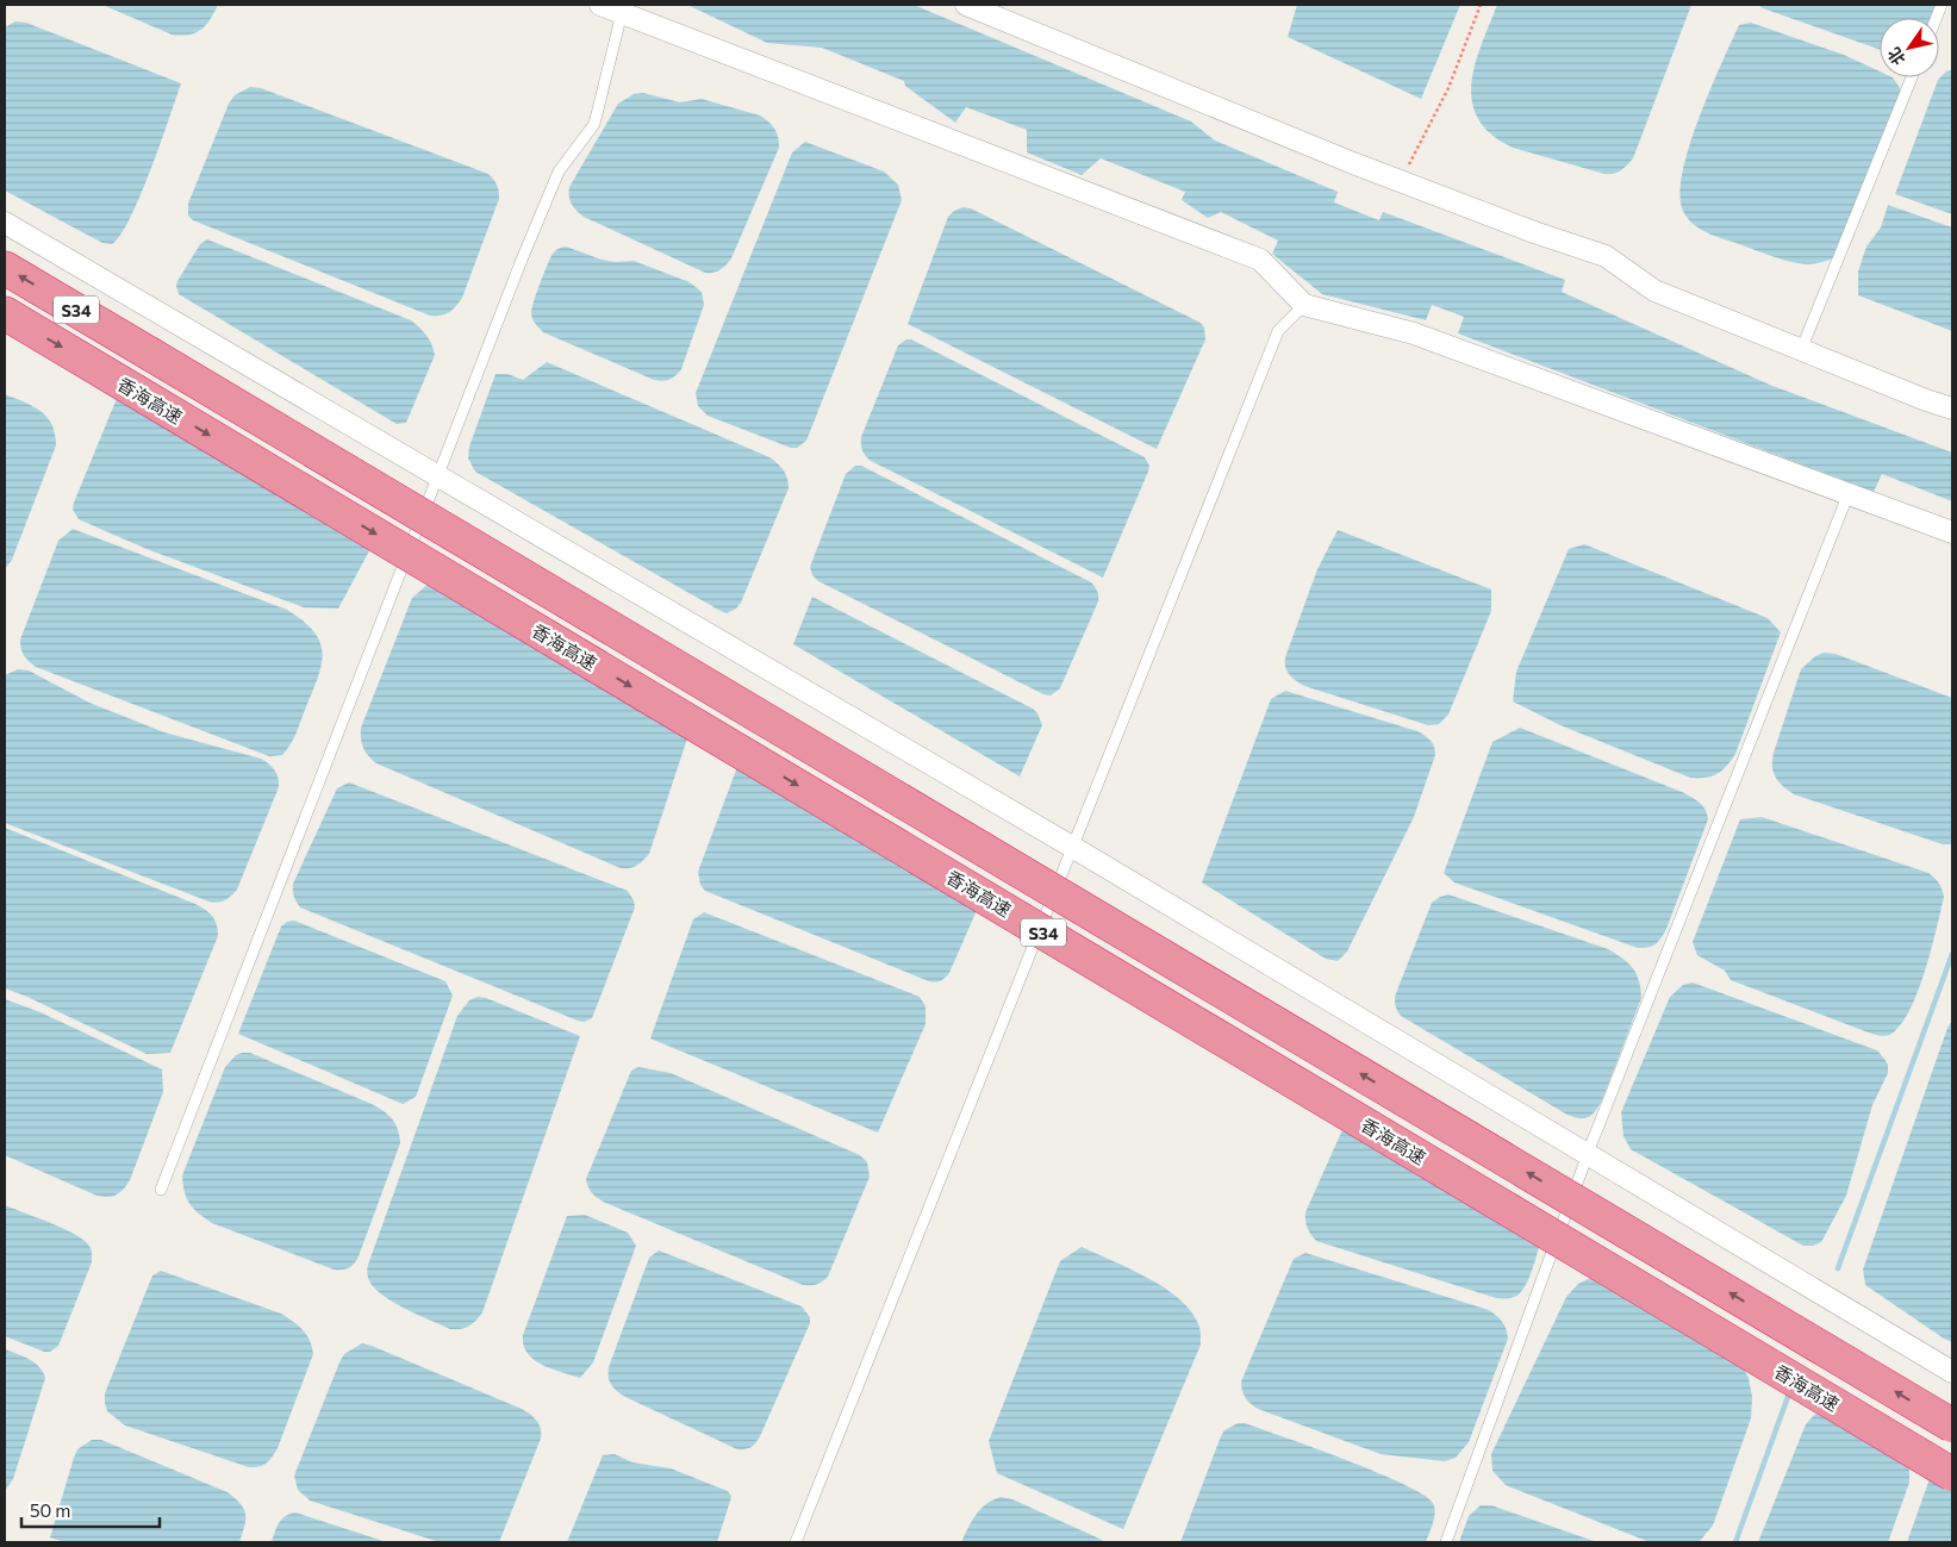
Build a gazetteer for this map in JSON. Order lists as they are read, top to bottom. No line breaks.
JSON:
{"streets":{"highway":["S34","香海高速"]},"scale_bar":"50 m","north":"bottom left"}
